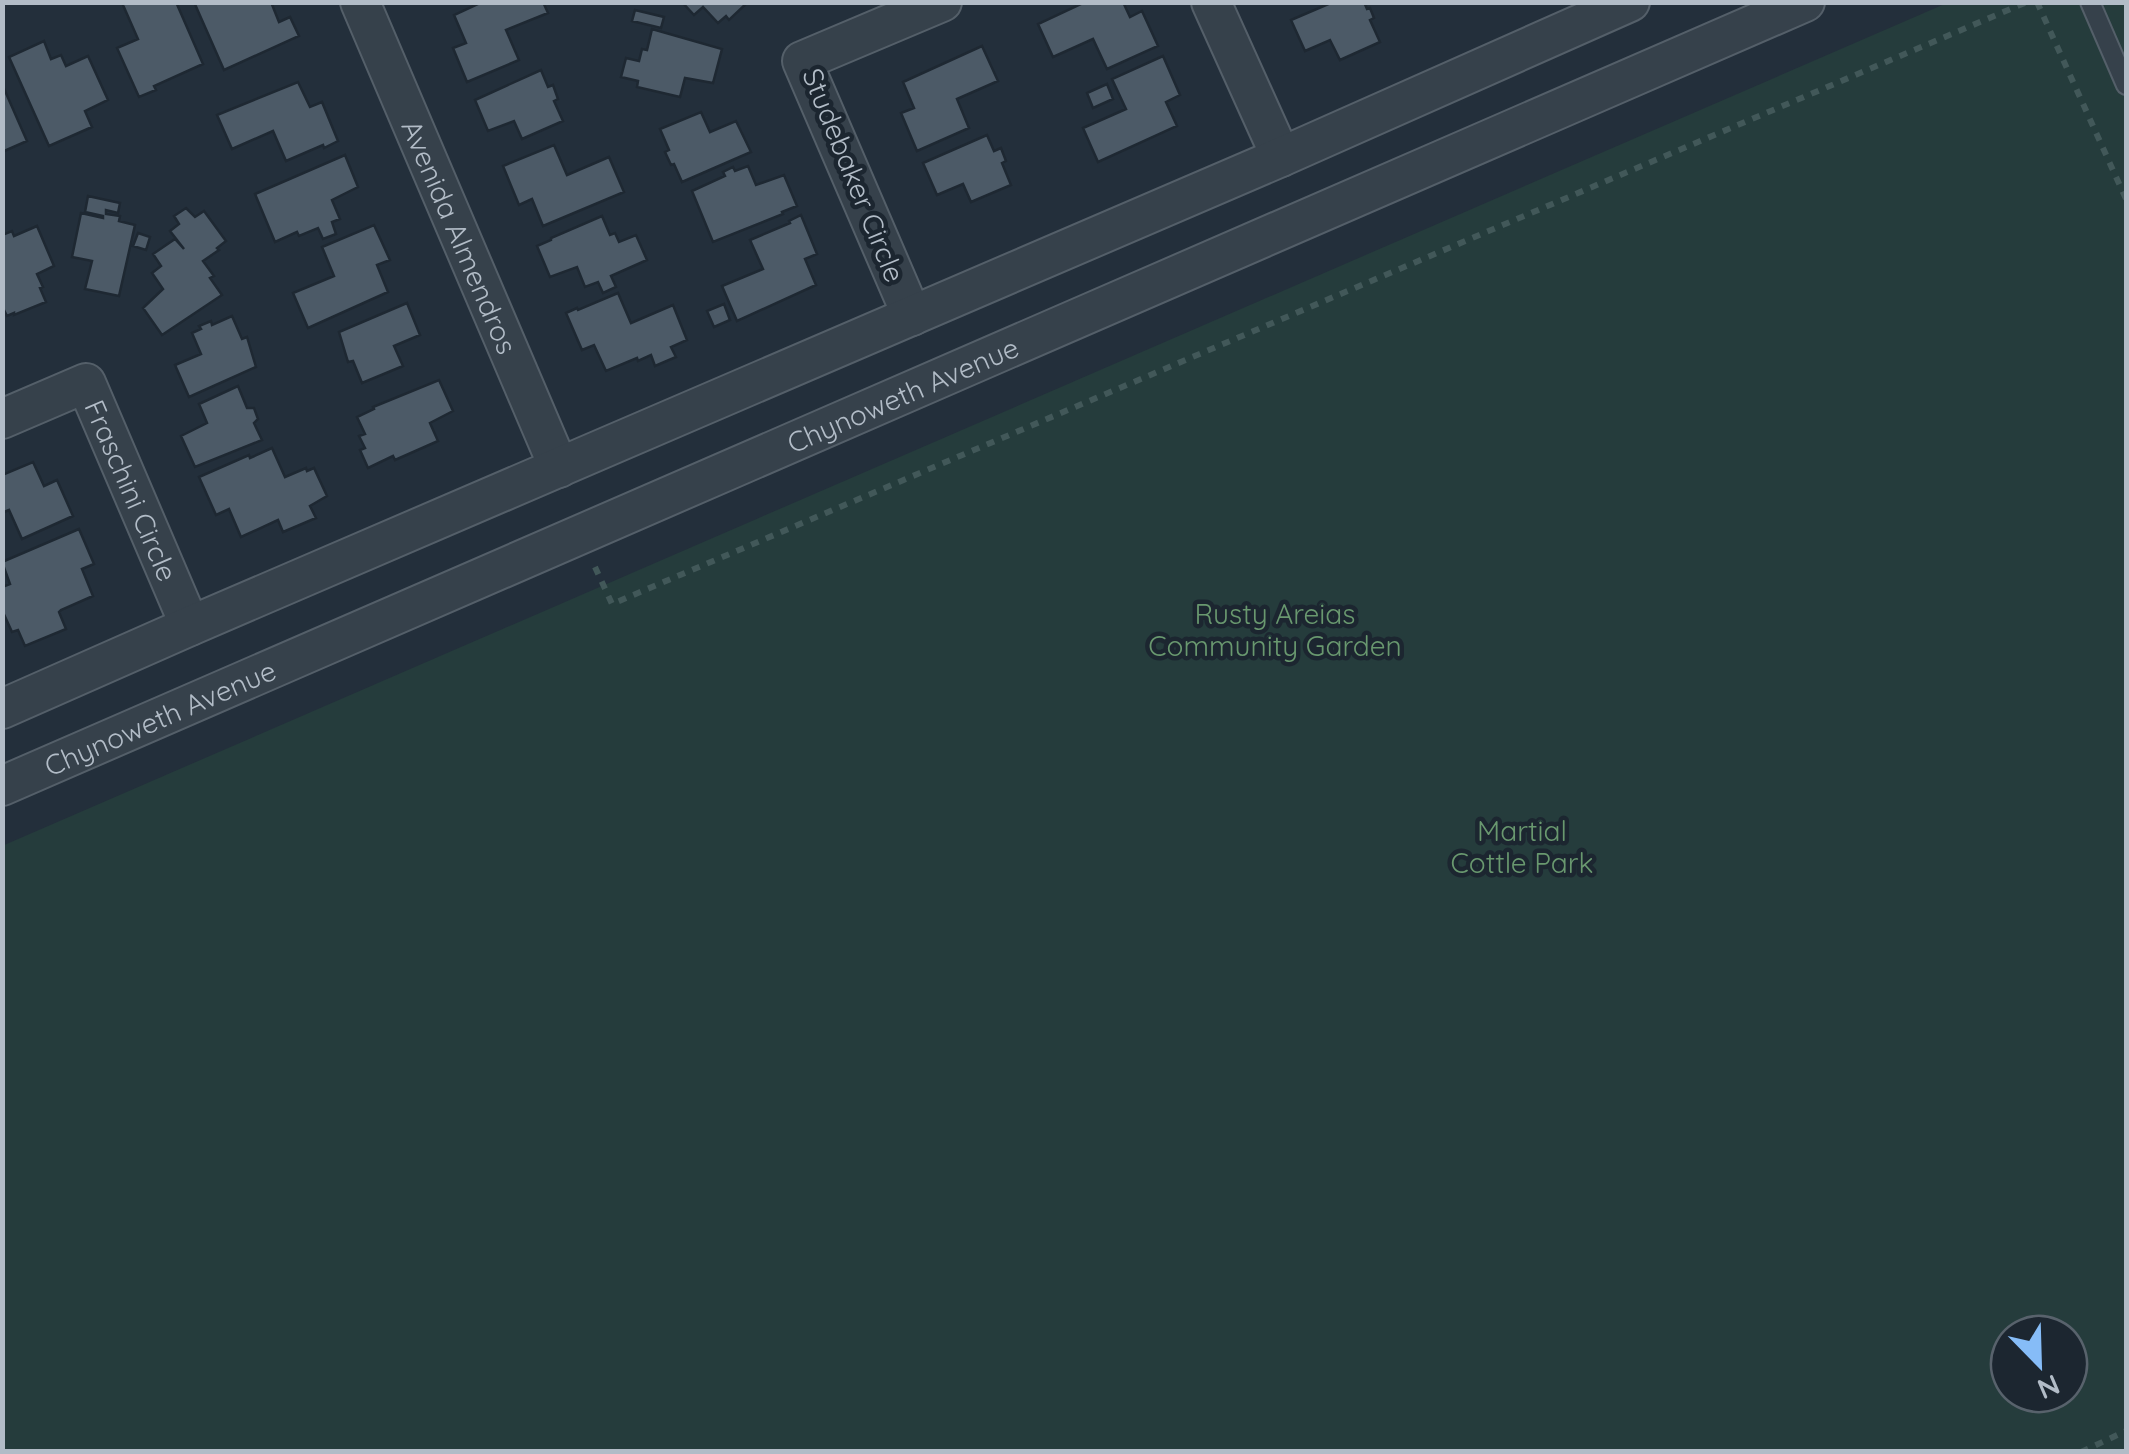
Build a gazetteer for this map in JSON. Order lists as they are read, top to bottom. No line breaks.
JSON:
{"streets":{"street":["Studebaker Circle","Avenida Almendros","Chynoweth Avenue","Fraschini Circle"]},"parks":["Rusty Areias Community Garden","Martial Cottle Park"],"north":"bottom right"}
